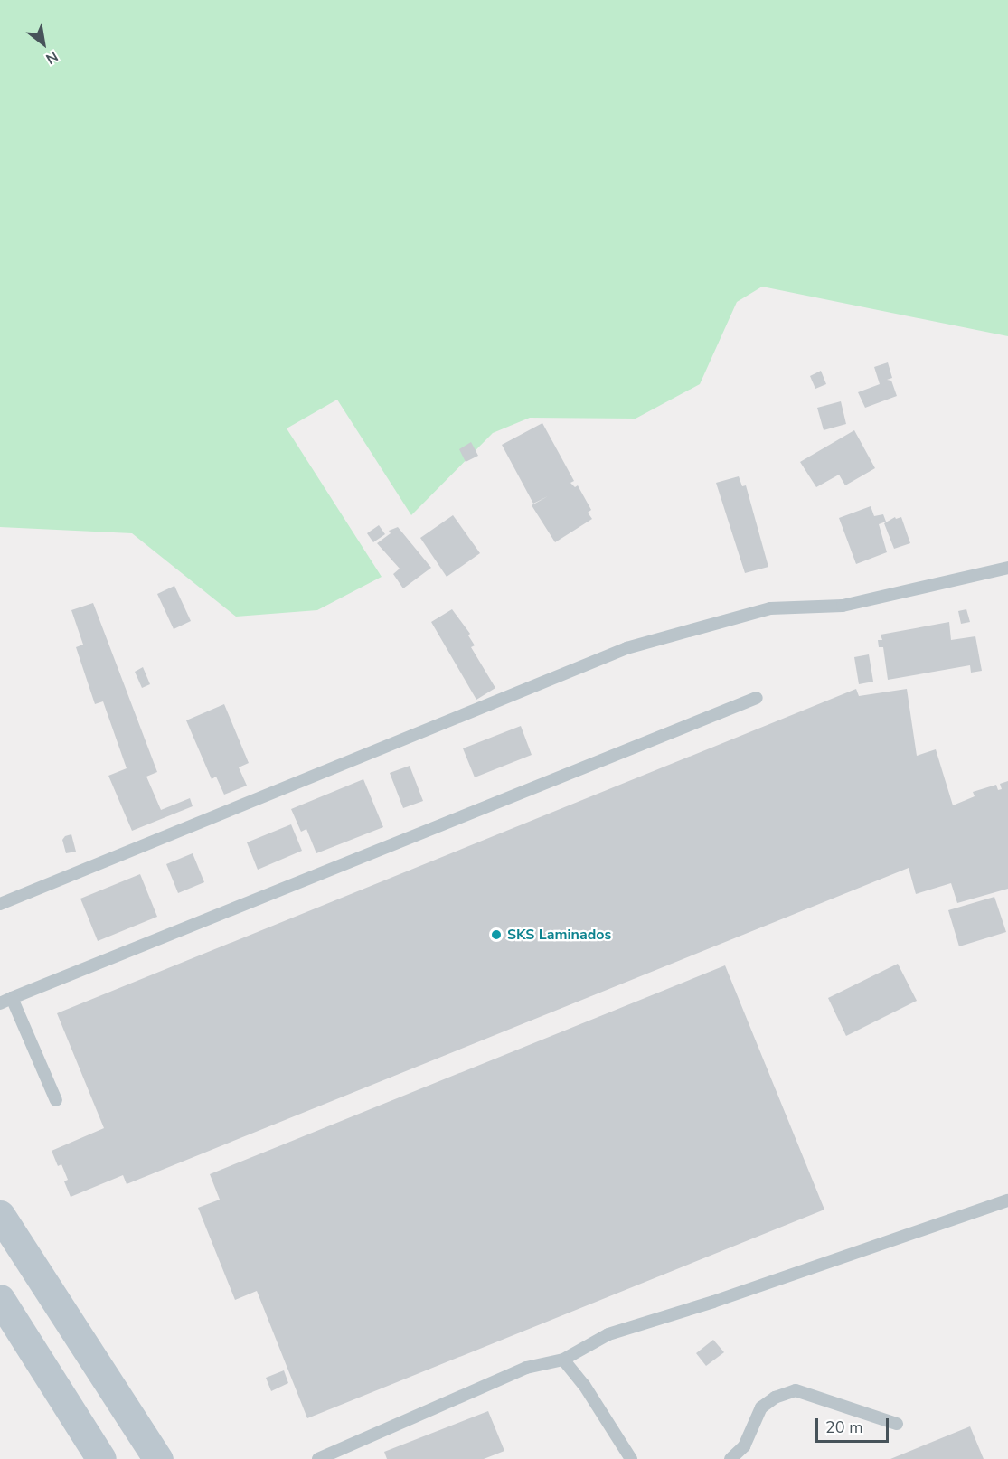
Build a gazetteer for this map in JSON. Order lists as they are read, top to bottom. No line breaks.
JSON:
{"places":["SKS Laminados"],"scale_bar":"20 m","north":"bottom right"}
